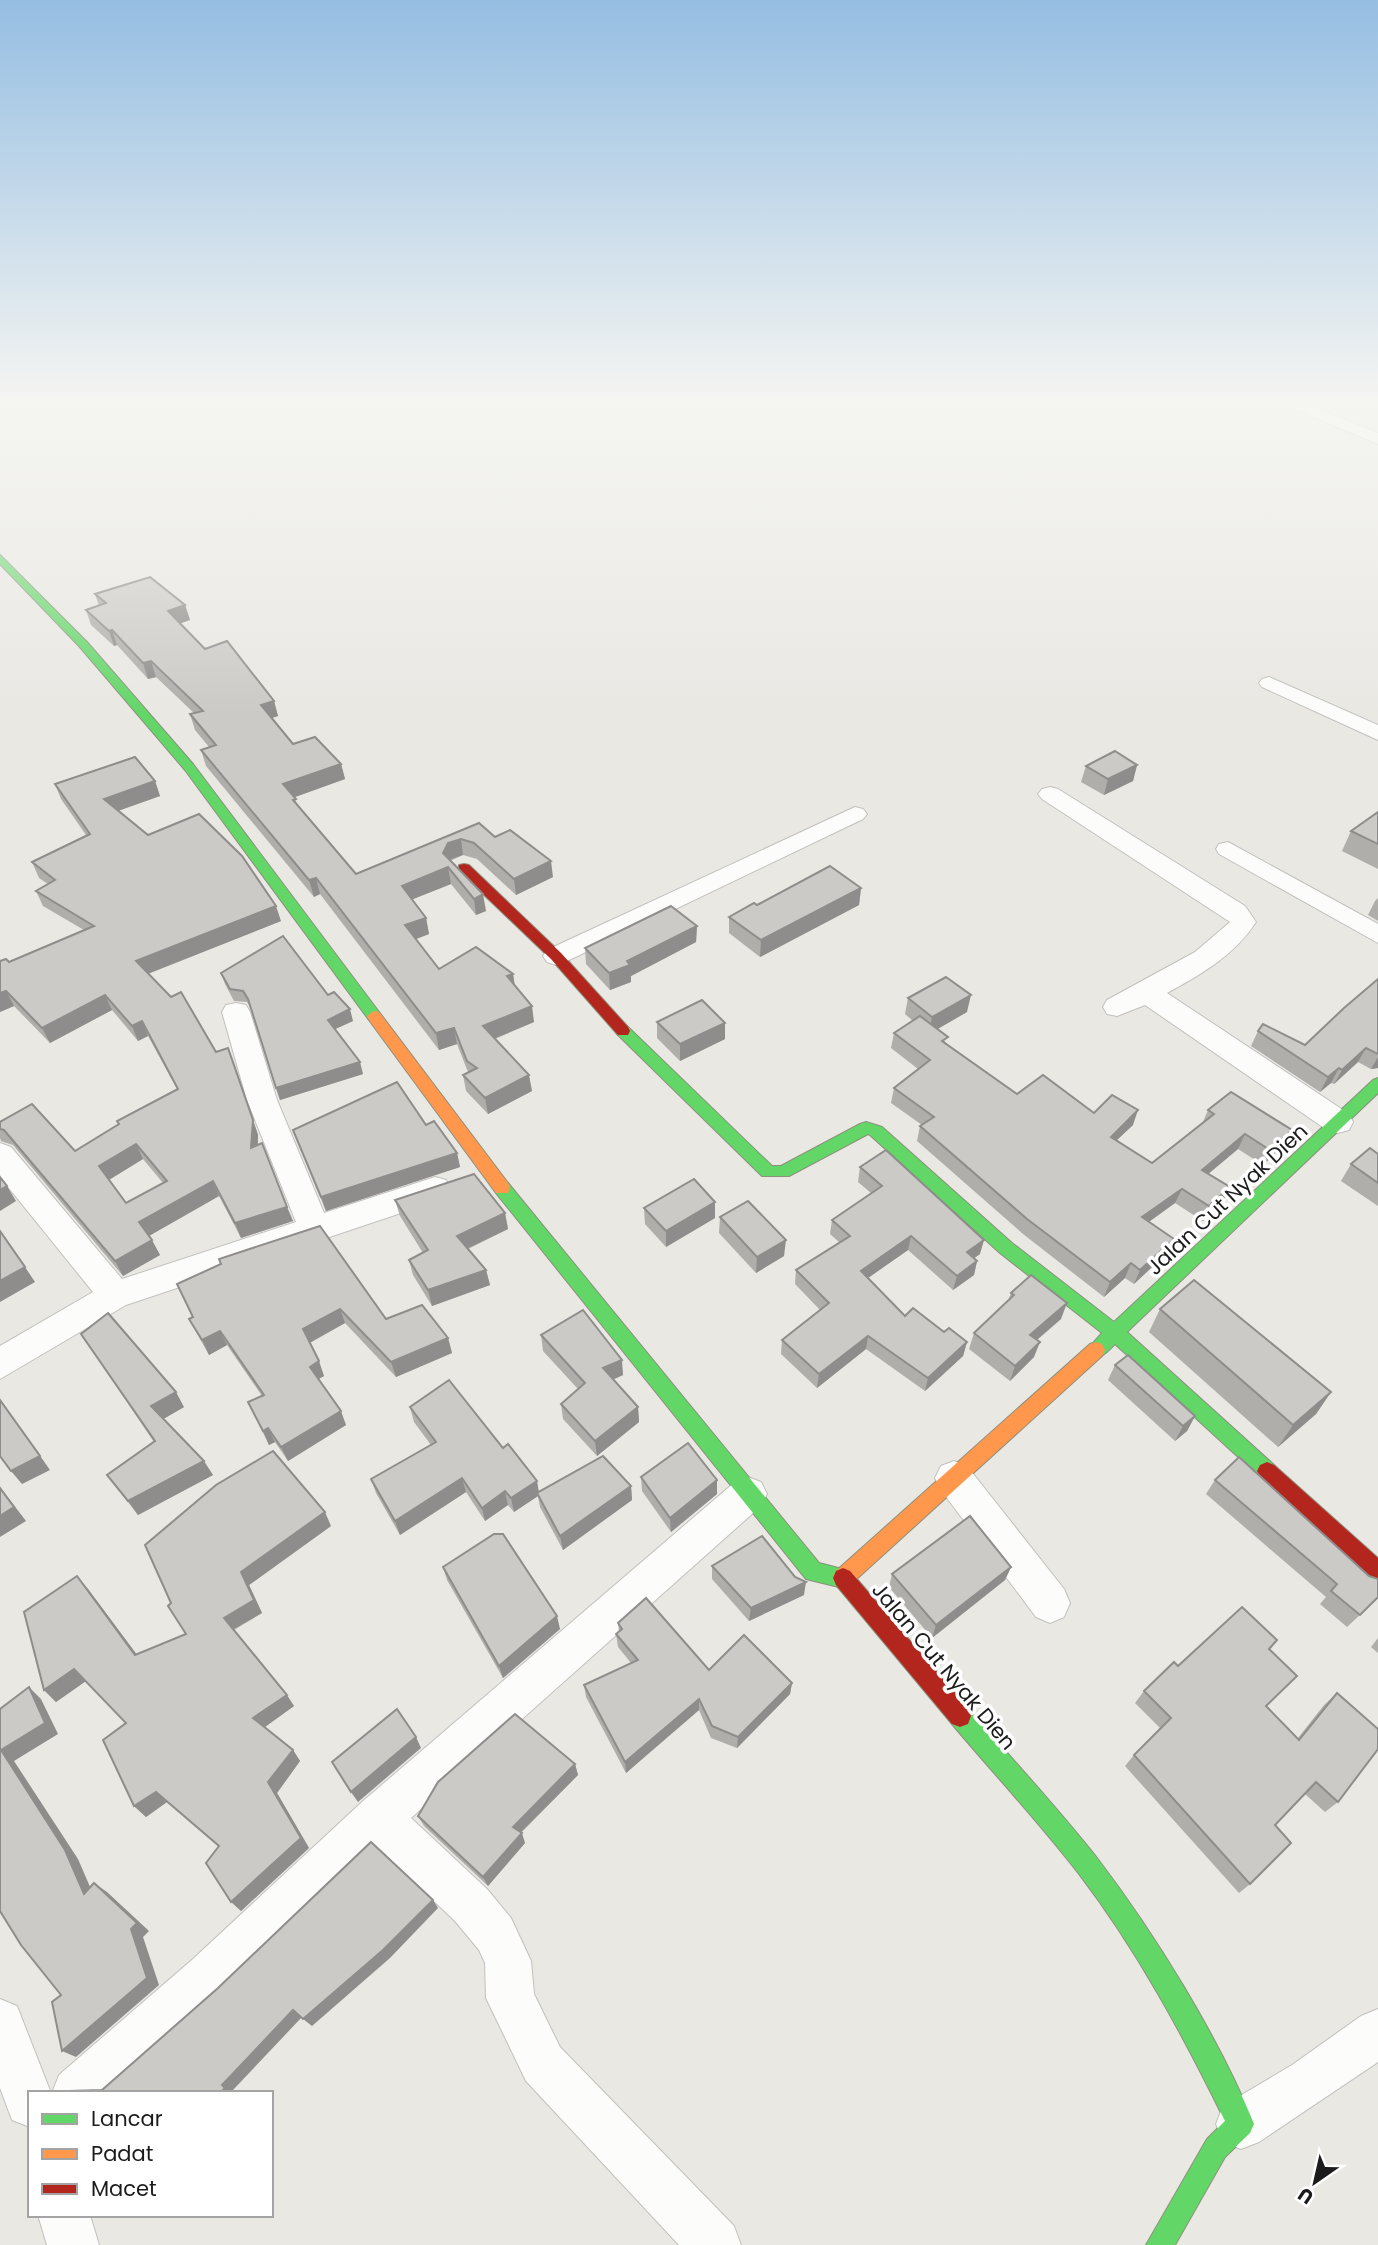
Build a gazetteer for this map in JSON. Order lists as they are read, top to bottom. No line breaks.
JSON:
{"streets":{"street":["Jalan Cut Nyak Dien"]},"legend":["Lancar","Padat","Macet"],"north":"bottom left"}
